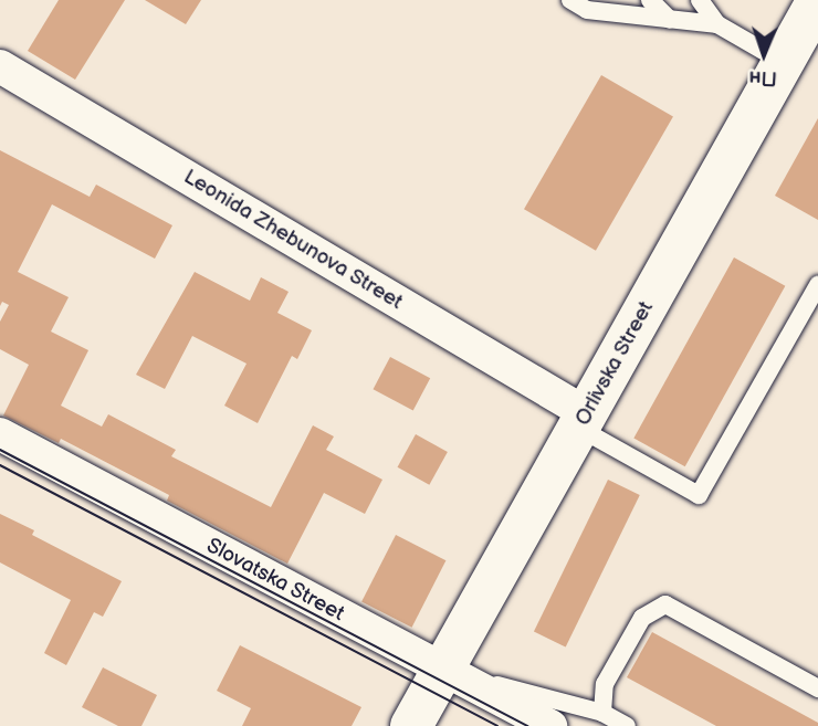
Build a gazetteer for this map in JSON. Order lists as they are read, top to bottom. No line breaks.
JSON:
{"streets":{"street":["Leonida Zhebunova Street","Orlivska Street","Slovatska Street"]},"crossings":[["Leonida Zhebunova Street","Orlivska Street"],["Orlivska Street","Slovatska Street"]],"north":"bottom"}
